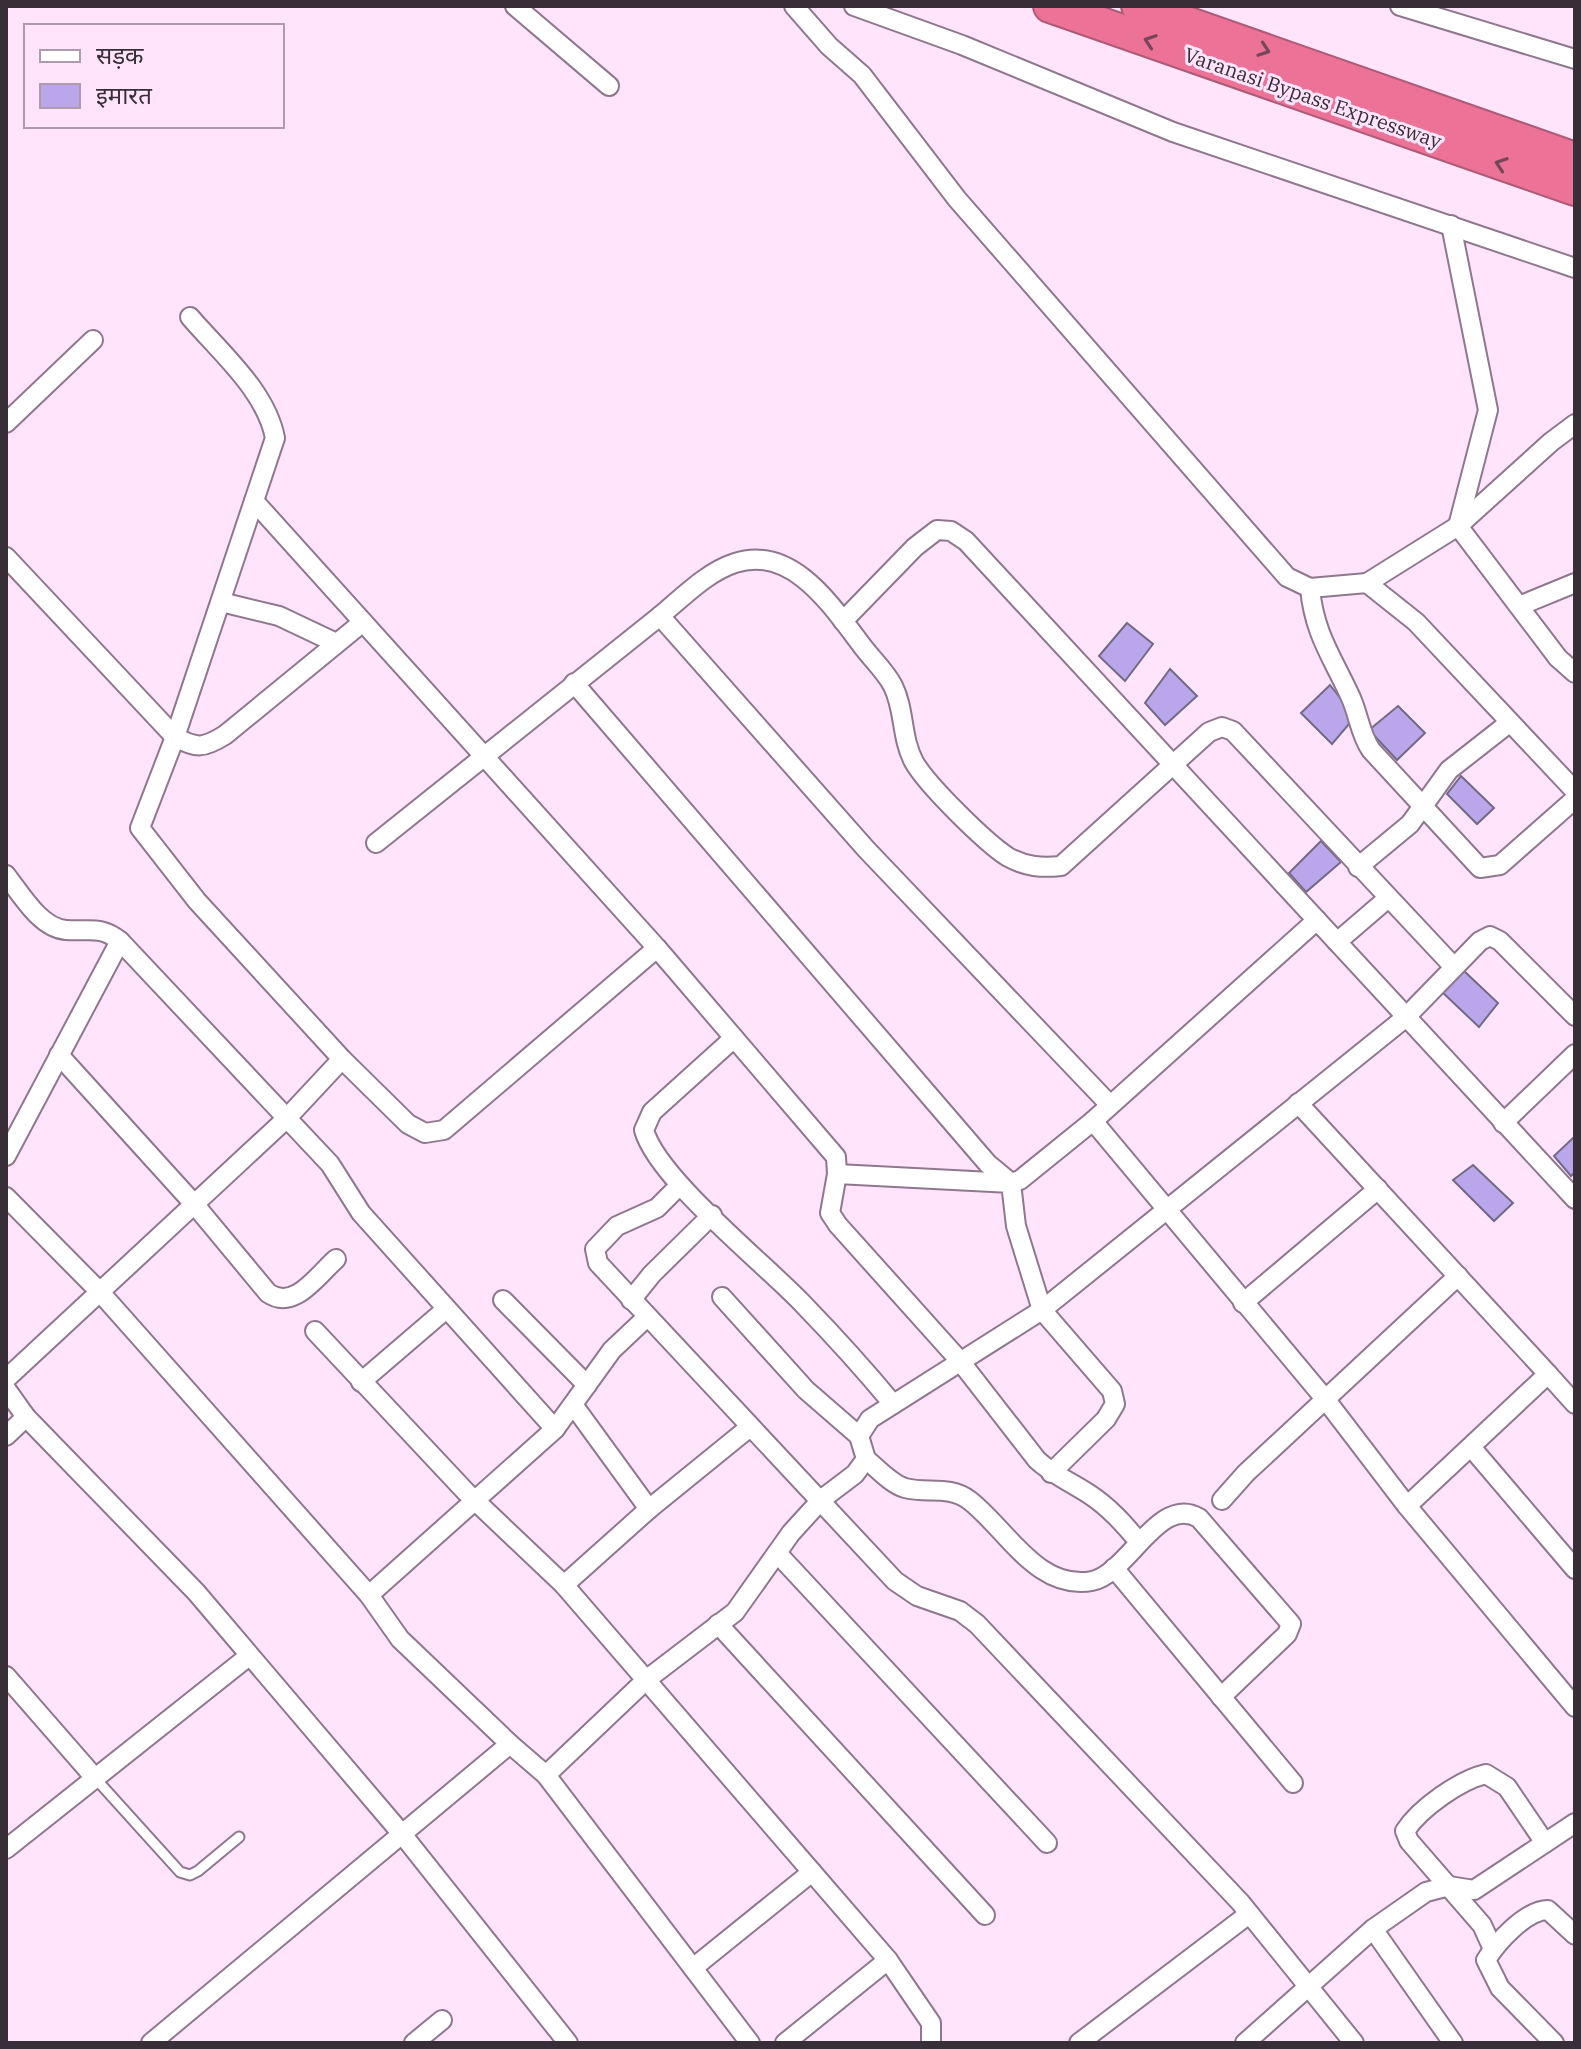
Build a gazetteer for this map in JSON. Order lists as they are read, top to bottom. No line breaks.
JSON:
{"streets":{"highway":["Varanasi Bypass Expressway"]},"legend":["सड़क","इमारत"]}
